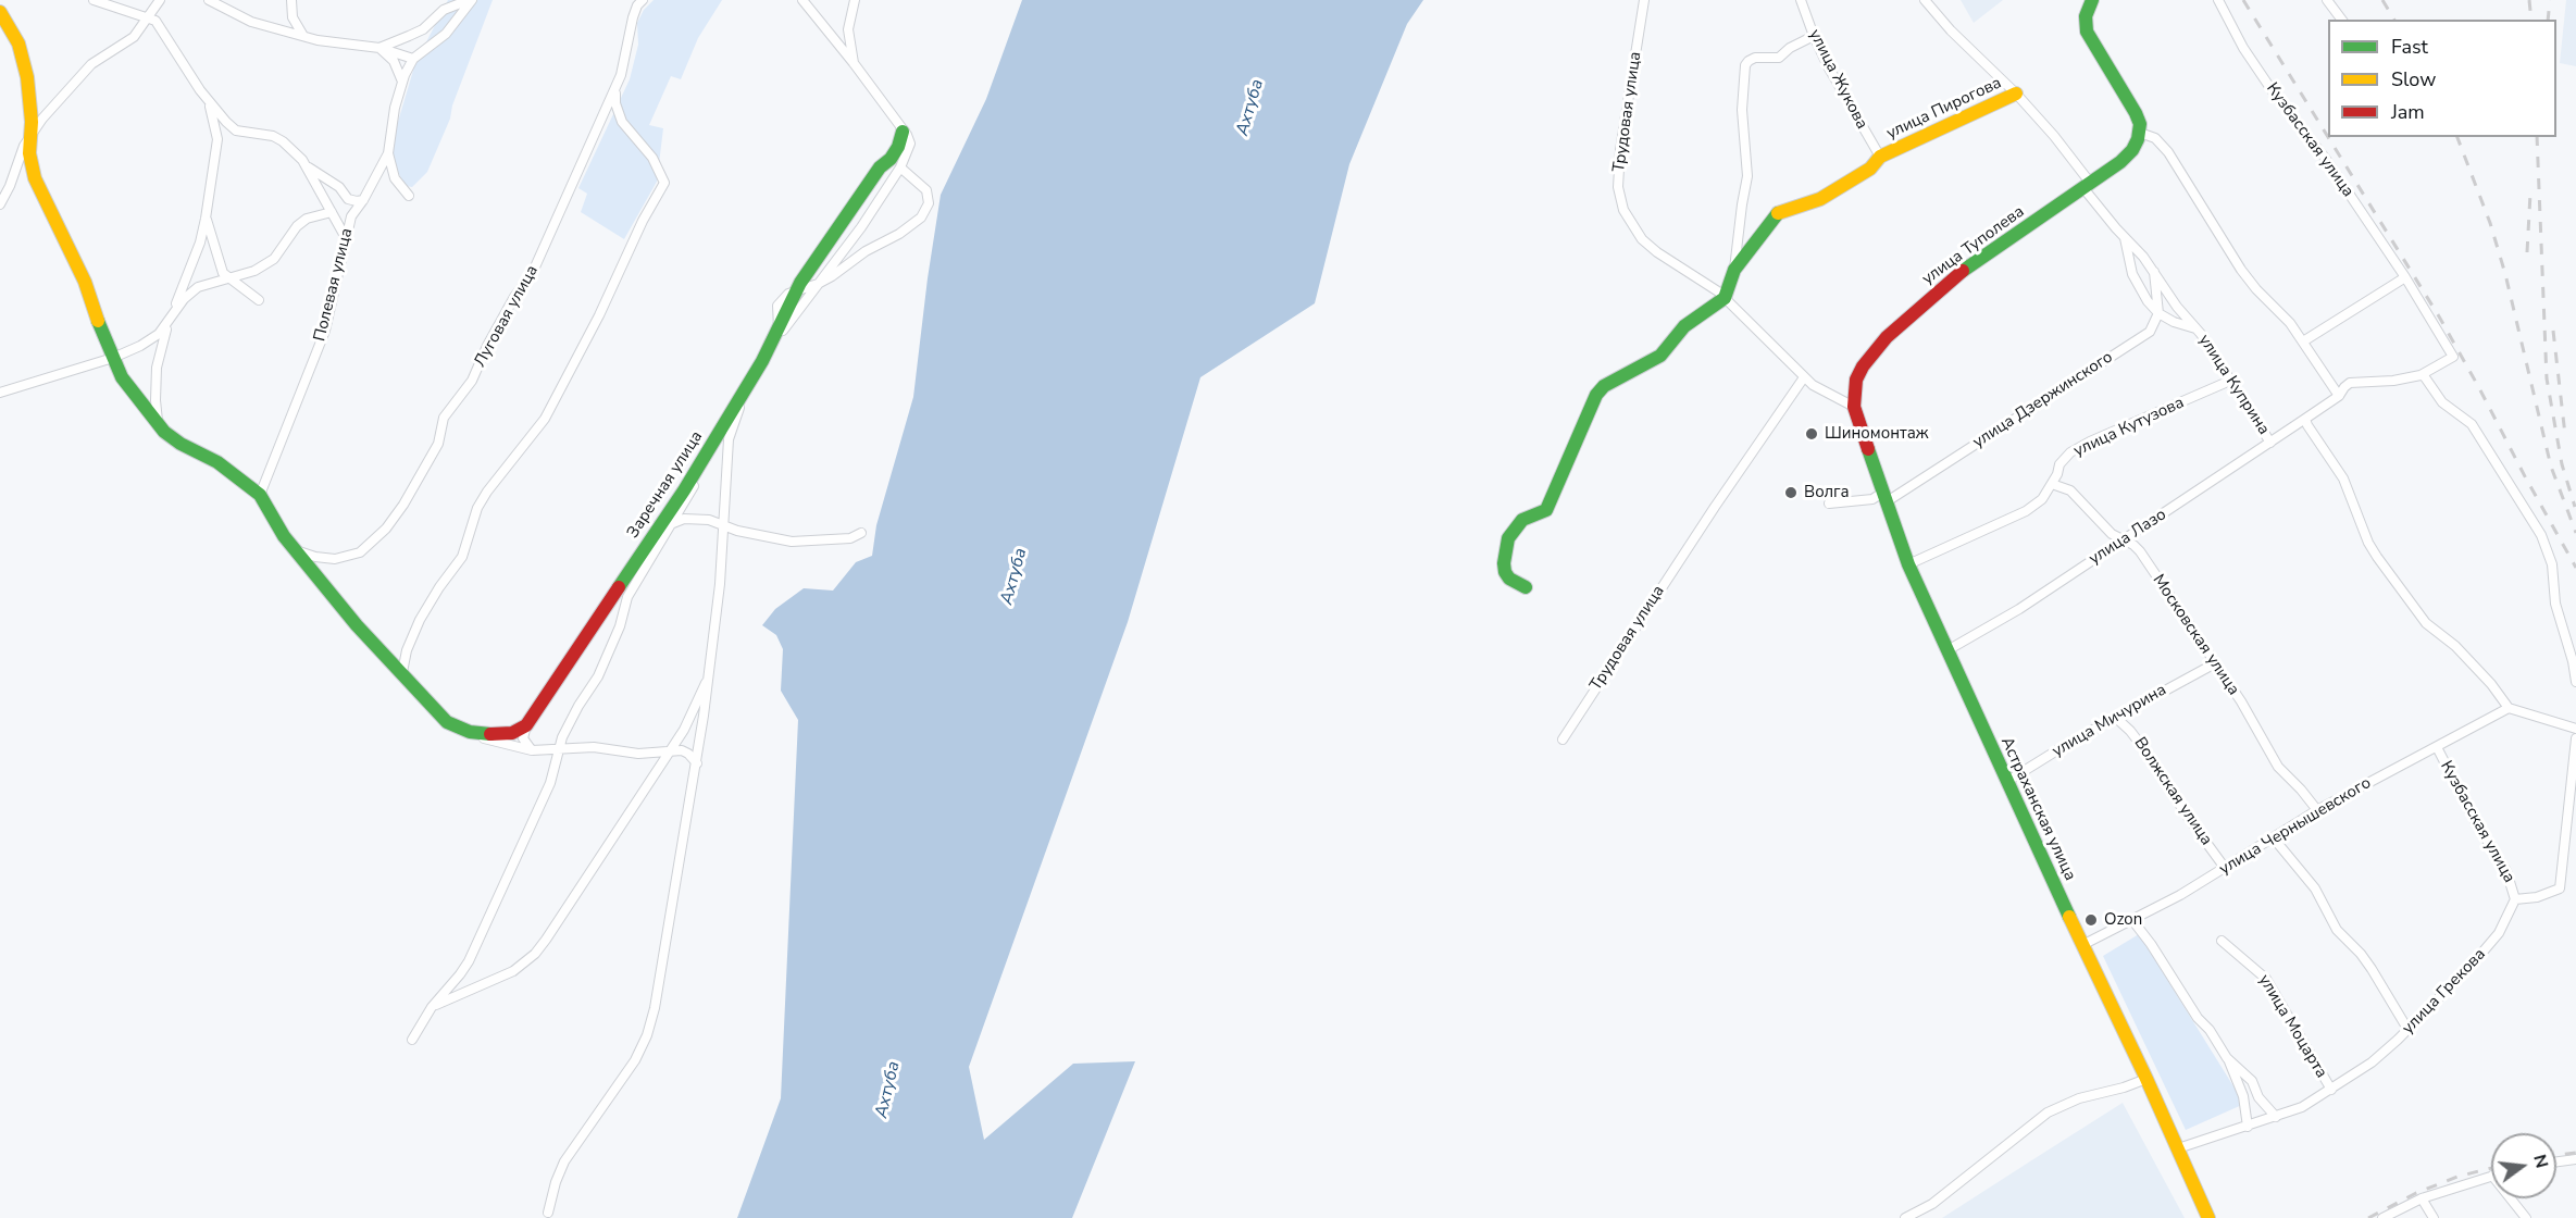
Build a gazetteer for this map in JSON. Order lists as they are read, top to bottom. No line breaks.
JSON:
{"streets":{"street":["улица Жукова","улица Пирогова","Трудовая улица","Кузбасская улица","улица Туполева","Полевая улица","Луговая улица","улица Куприна","улица Дзержинского","улица Кутузова","Заречная улица","улица Лазо","Московская улица","улица Мичурина","Волжская улица","Астраханская улица","улица Чернышевского","улица Грекова","улица Моцарта"]},"crossings":[["улица Жукова","улица Пирогова"],["улица Пирогова","Трудовая улица"],["улица Пирогова","улица Куприна"],["Трудовая улица","улица Туполева"],["Трудовая улица","Астраханская улица"],["Кузбасская улица","улица Лазо"],["Кузбасская улица","улица Чернышевского"],["Кузбасская улица","улица Грекова"],["улица Туполева","улица Куприна"],["улица Туполева","Астраханская улица"],["улица Куприна","улица Дзержинского"],["улица Куприна","улица Кутузова"],["улица Куприна","улица Лазо"],["улица Дзержинского","Астраханская улица"],["улица Кутузова","Московская улица"],["улица Кутузова","Астраханская улица"],["улица Лазо","Московская улица"],["улица Лазо","Астраханская улица"],["Московская улица","улица Мичурина"],["Московская улица","улица Чернышевского"],["улица Мичурина","Волжская улица"],["улица Мичурина","Астраханская улица"],["Волжская улица","улица Чернышевского"],["Астраханская улица","улица Чернышевского"],["Астраханская улица","улица Грекова"],["улица Грекова","улица Моцарта"]],"water":["Ахтуба"],"places":["Шиномонтаж","Волга","Ozon"],"legend":["Fast","Slow","Jam"],"north":"right"}
